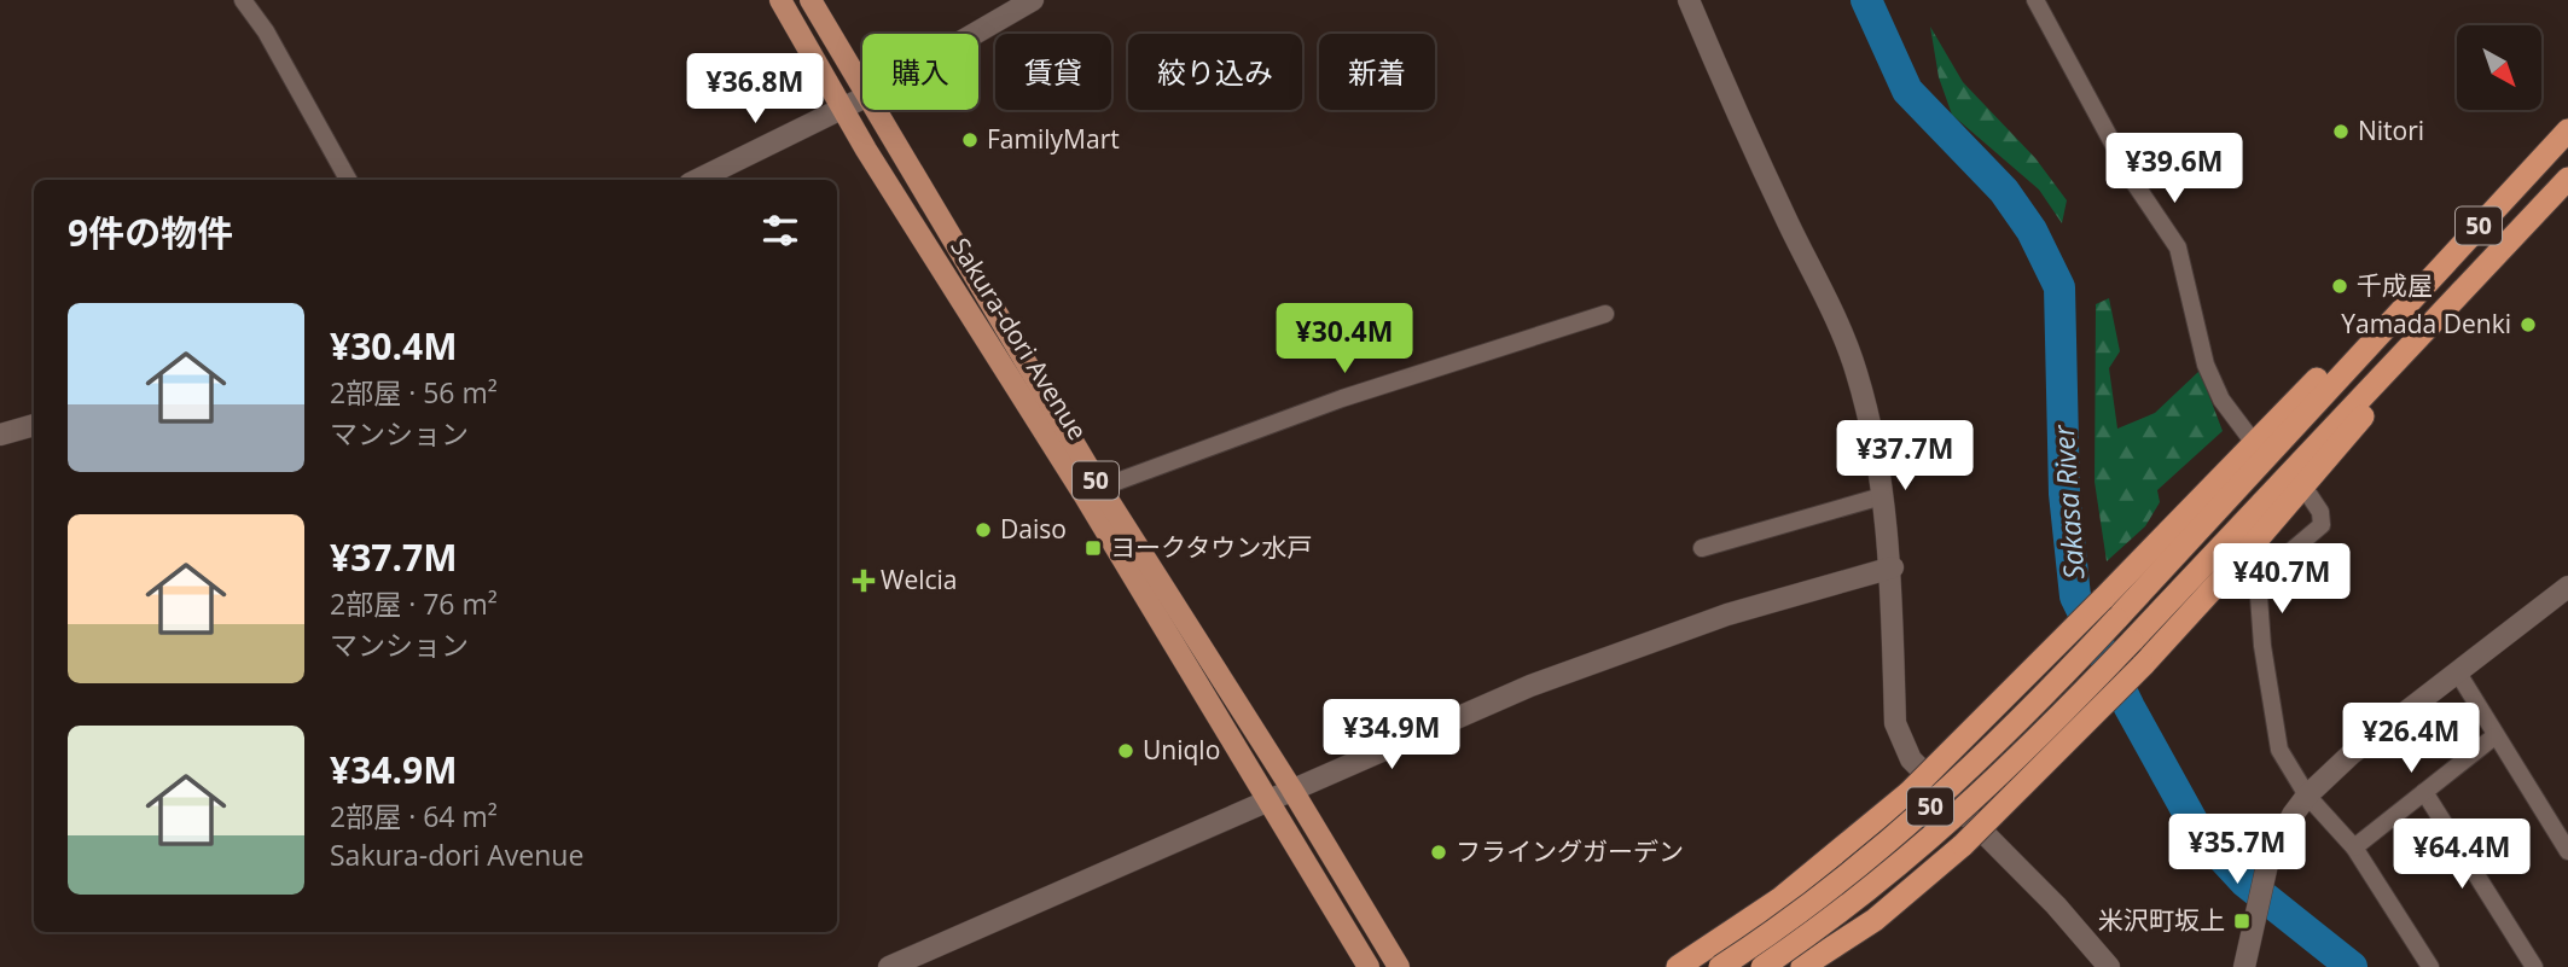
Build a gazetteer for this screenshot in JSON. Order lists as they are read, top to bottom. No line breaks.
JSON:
{"streets":{"highway":["50"],"main road":["Sakura-dori Avenue"]},"water":["Sakasa River"],"places":{"other":["Nitori","FamilyMart","千成屋","Yamada Denki","Daiso","Uniqlo","フライングガーデン"],"transit":["ヨークタウン水戸","米沢町坂上"],"health":["Welcia"]},"north":"bottom right","page":{"chip":["購入","賃貸","絞り込み","新着"],"price":["¥36.8M","¥39.6M","¥30.4M","¥37.7M","¥40.7M","¥34.9M","¥26.4M","¥35.7M","¥64.4M"],"heading":"9件の物件","list":[{"name":"¥30.4M","note":"2部屋 · 56 m² · マンション"},{"name":"¥37.7M","note":"2部屋 · 76 m² · マンション"},{"name":"¥34.9M","note":"2部屋 · 64 m² · Sakura-dori Avenue"}]}}
